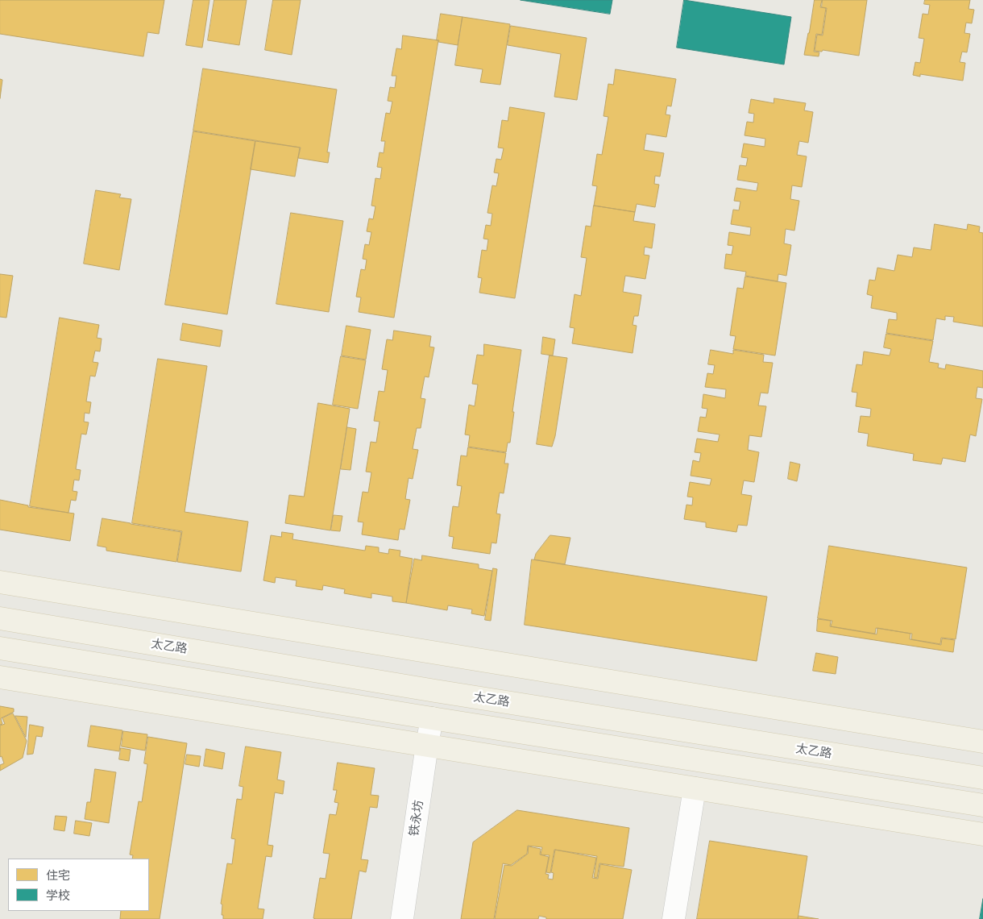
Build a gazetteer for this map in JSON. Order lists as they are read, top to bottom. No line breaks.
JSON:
{"streets":{"main road":["太乙路"],"street":["铁永坊"]},"legend":["住宅","学校"]}
